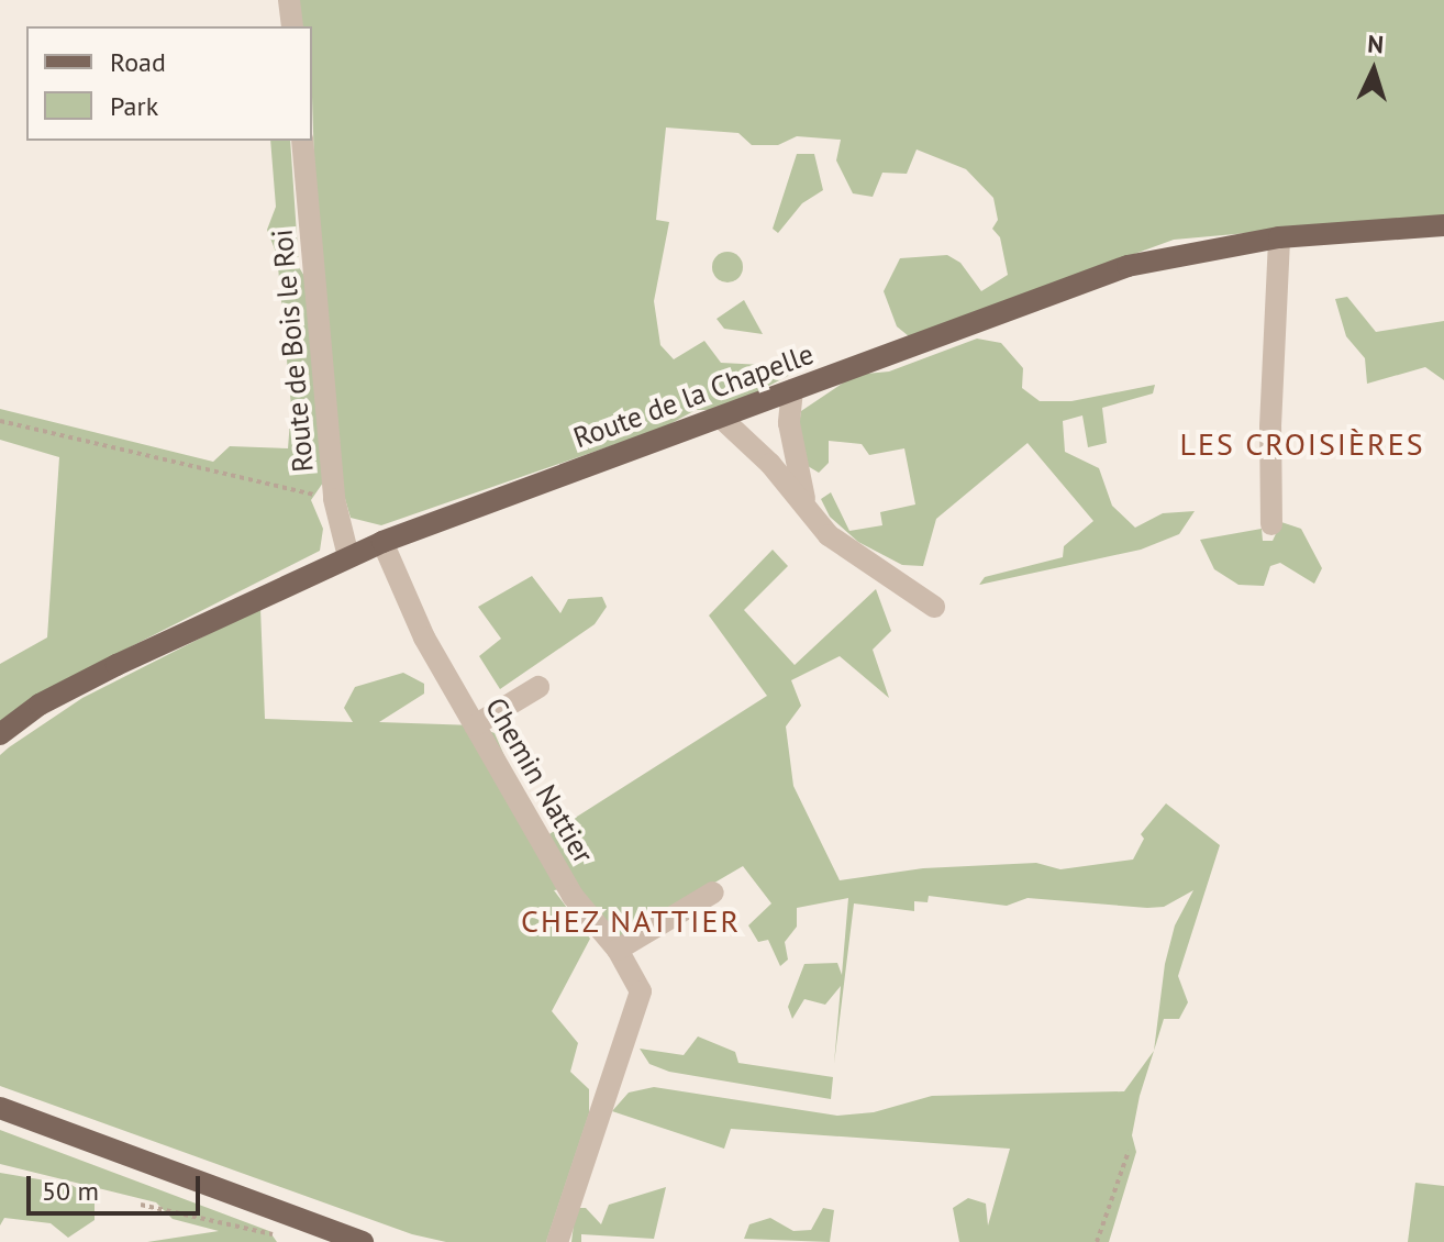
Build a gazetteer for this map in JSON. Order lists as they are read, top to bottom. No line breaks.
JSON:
{"streets":{"main road":["Route de la Chapelle"],"street":["Route de Bois le Roi","Chemin Nattier"]},"crossings":[["Route de Bois le Roi","Route de la Chapelle"],["Route de la Chapelle","Chemin Nattier"]],"districts":["LES CROISIÈRES","CHEZ NATTIER"],"legend":["Road","Park"],"scale_bar":"50 m","north":"top"}
